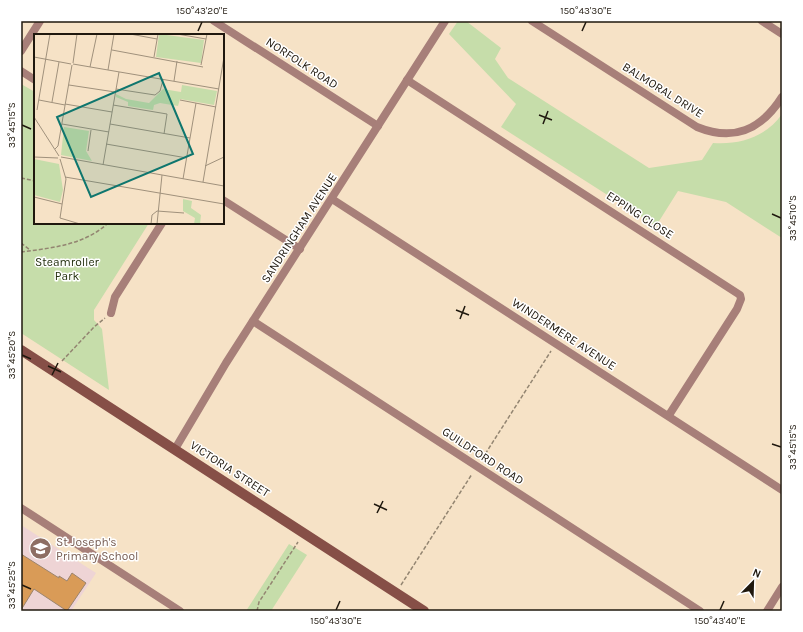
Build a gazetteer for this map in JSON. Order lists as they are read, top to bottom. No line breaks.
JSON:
{"streets":{"street":["NORFOLK ROAD","BALMORAL DRIVE","EPPING CLOSE","SANDRINGHAM AVENUE","WINDERMERE AVENUE","GUILDFORD ROAD","VICTORIA STREET"]},"crossings":[["NORFOLK ROAD","SANDRINGHAM AVENUE"],["EPPING CLOSE","SANDRINGHAM AVENUE"],["EPPING CLOSE","WINDERMERE AVENUE"],["SANDRINGHAM AVENUE","WINDERMERE AVENUE"],["SANDRINGHAM AVENUE","GUILDFORD ROAD"],["SANDRINGHAM AVENUE","VICTORIA STREET"]],"parks":["Steamroller Park"],"places":{"school or university":["St Joseph's Primary School"]},"north":"top right","coordinates":["150°43'20\"E","150°43'30\"E","33°45'15\"S","33°45'10\"S","33°45'20\"S","33°45'25\"S","150°43'40\"E"]}
